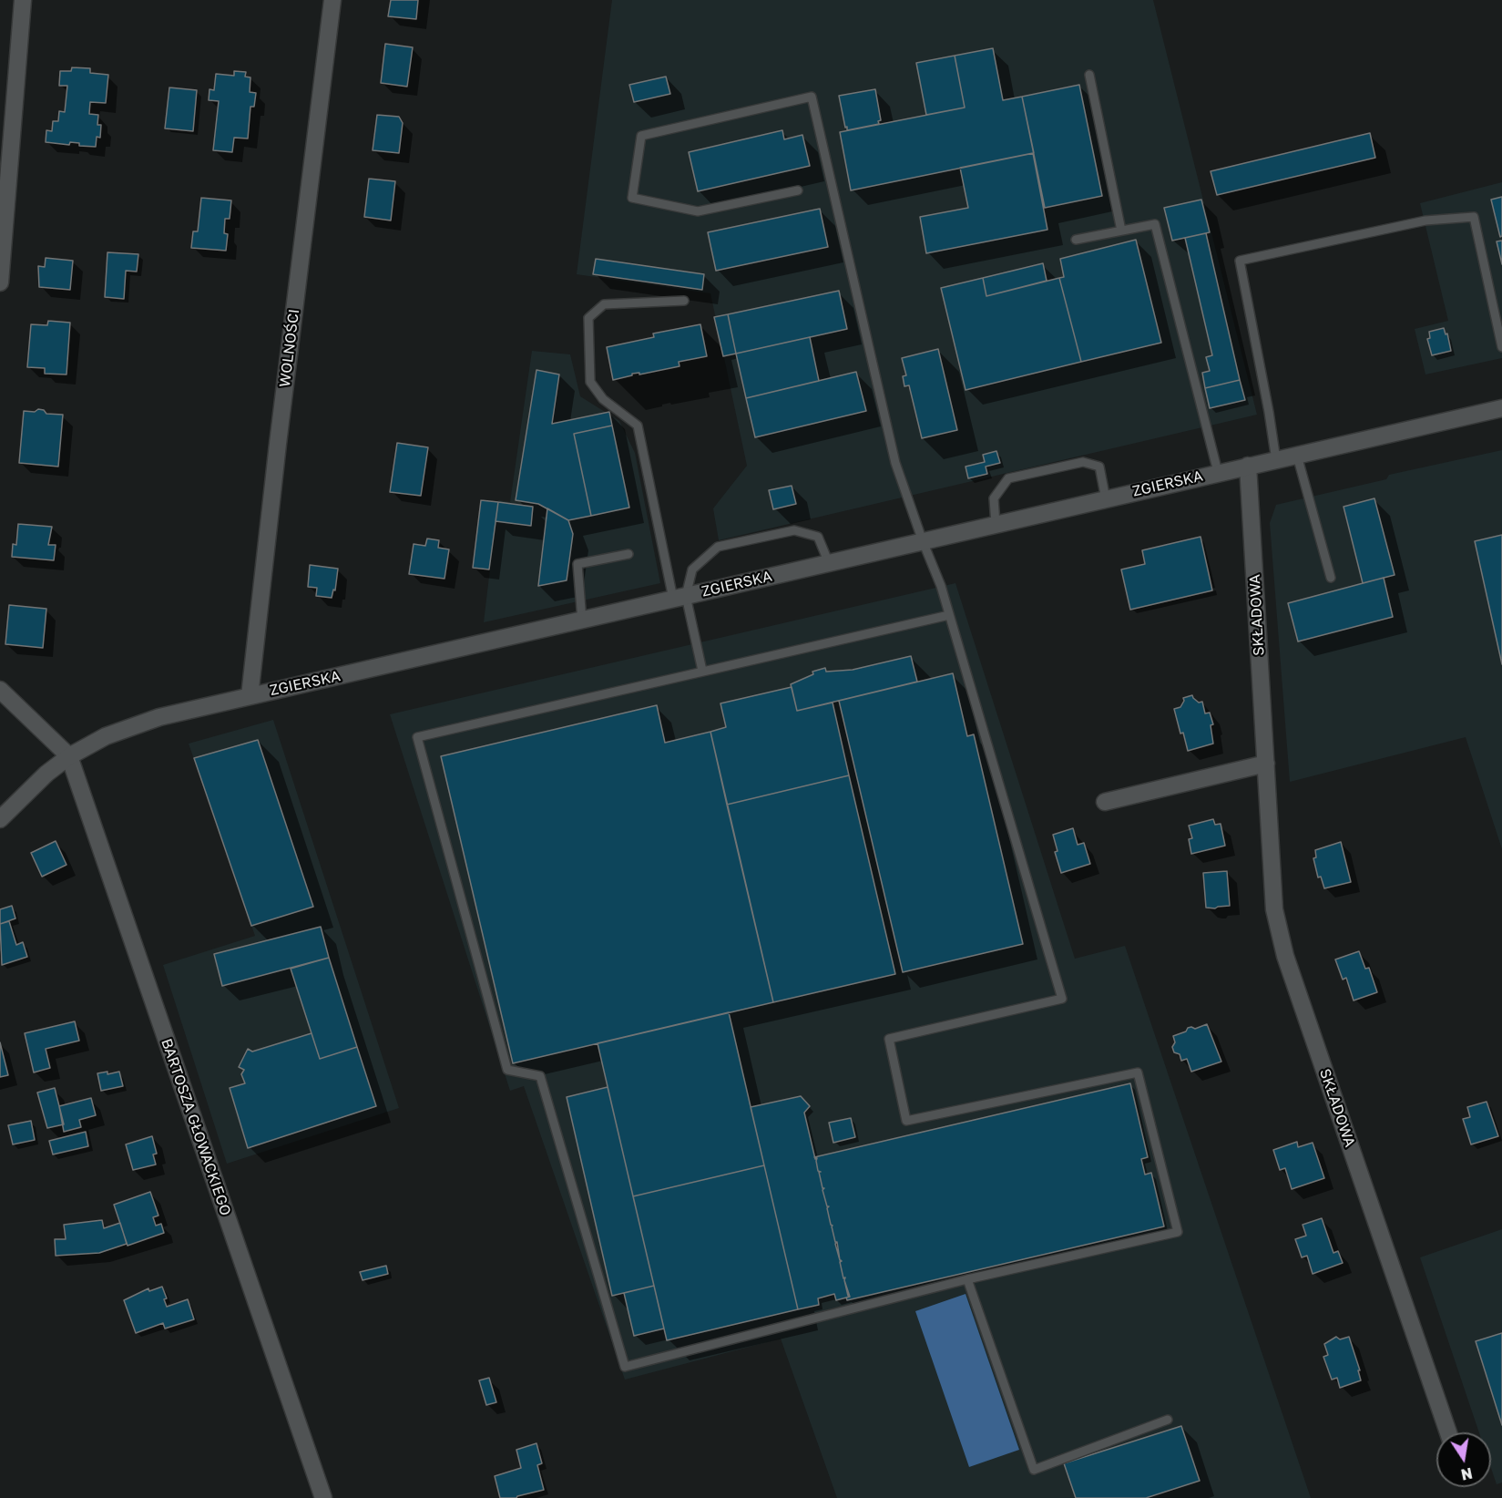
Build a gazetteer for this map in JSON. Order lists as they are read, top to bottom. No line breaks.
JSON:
{"streets":{"street":["WOLNOŚCI","ZGIERSKA","SKŁADOWA","BARTOSZA GŁOWACKIEGO"]},"crossings":[["WOLNOŚCI","ZGIERSKA"],["ZGIERSKA","SKŁADOWA"],["ZGIERSKA","BARTOSZA GŁOWACKIEGO"]],"north":"bottom"}
